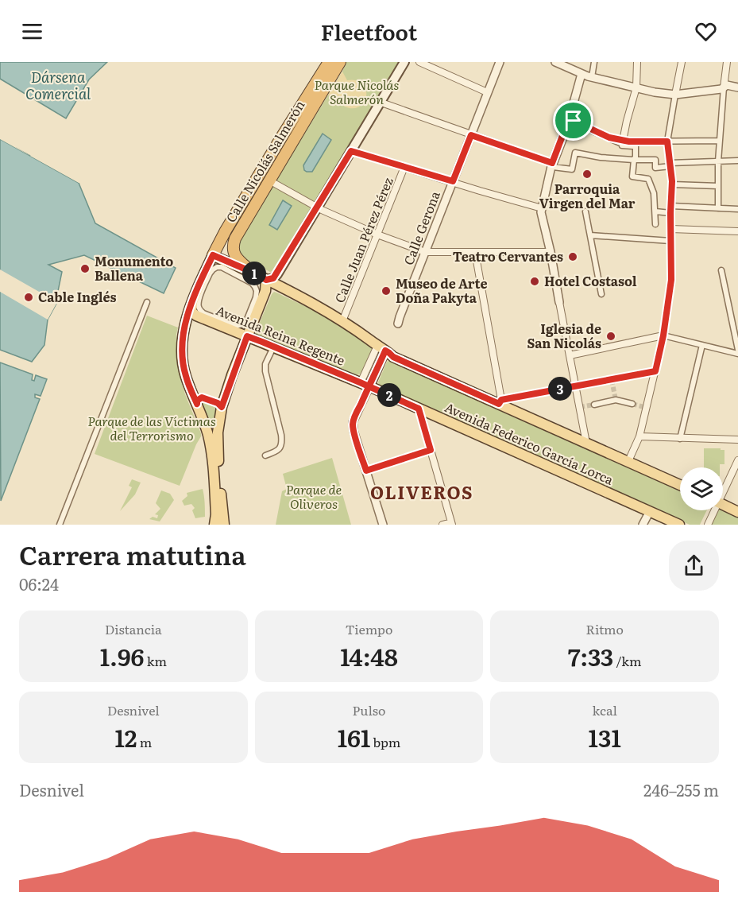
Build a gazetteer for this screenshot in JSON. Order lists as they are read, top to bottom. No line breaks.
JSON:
{"streets":{"highway":["Calle Nicolás Salmerón"],"main road":["Avenida Reina Regente","Avenida Federico García Lorca"],"street":["Calle Gerona","Calle Juan Pérez Pérez"]},"crossings":[["Avenida Reina Regente","Avenida Federico García Lorca"]],"districts":["OLIVEROS"],"water":["Dársena Comercial"],"parks":["Parque Nicolás Salmerón","Parque de las Víctimas del Terrorismo","Parque de Oliveros"],"places":["Parroquia Virgen del Mar","Teatro Cervantes","Monumento Ballena","Hotel Costasol","Museo de Arte Doña Pakyta","Cable Inglés","Iglesia de San Nicolás"],"page":{"header":"Fleetfoot","pins":["1","3","2"],"heading":["Carrera matutina","06:24"],"stats":[["Distancia","1.96 km"],["Tiempo","14:48"],["Ritmo","7:33 /km"],["Desnivel","12 m"],["Pulso","161 bpm"],["kcal","131"]],"chart":["Desnivel","246–255 m"]}}
